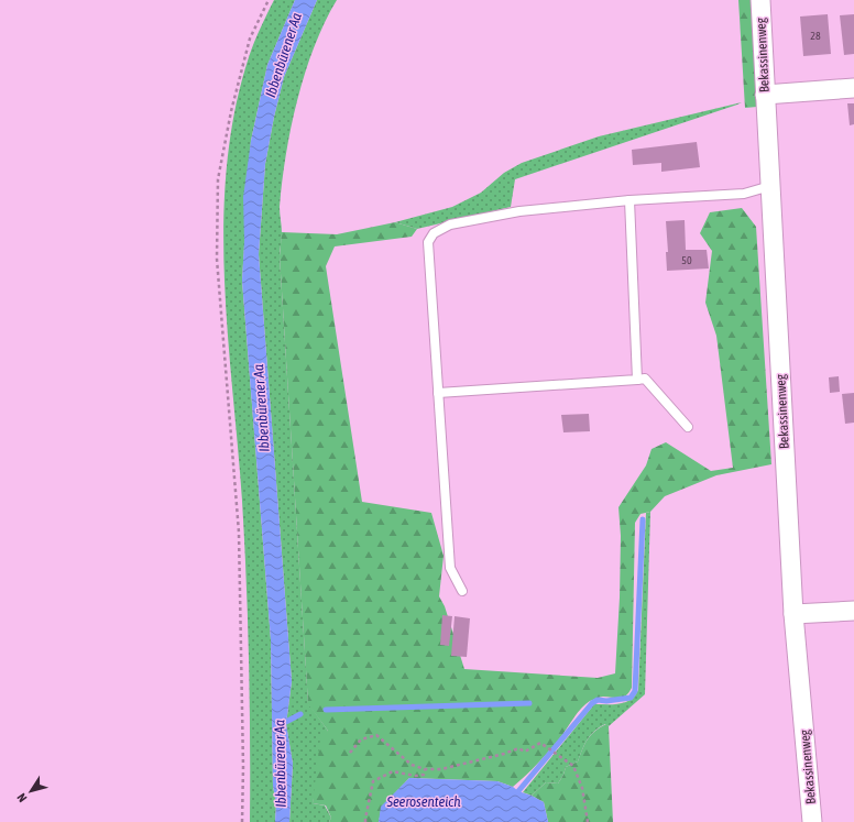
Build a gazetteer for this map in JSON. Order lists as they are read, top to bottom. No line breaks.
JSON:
{"streets":{"street":["Bekassinenweg"]},"water":["Ibbenbürener Aa","Seerosenteich"],"house_numbers":["28","50"],"north":"bottom left"}
